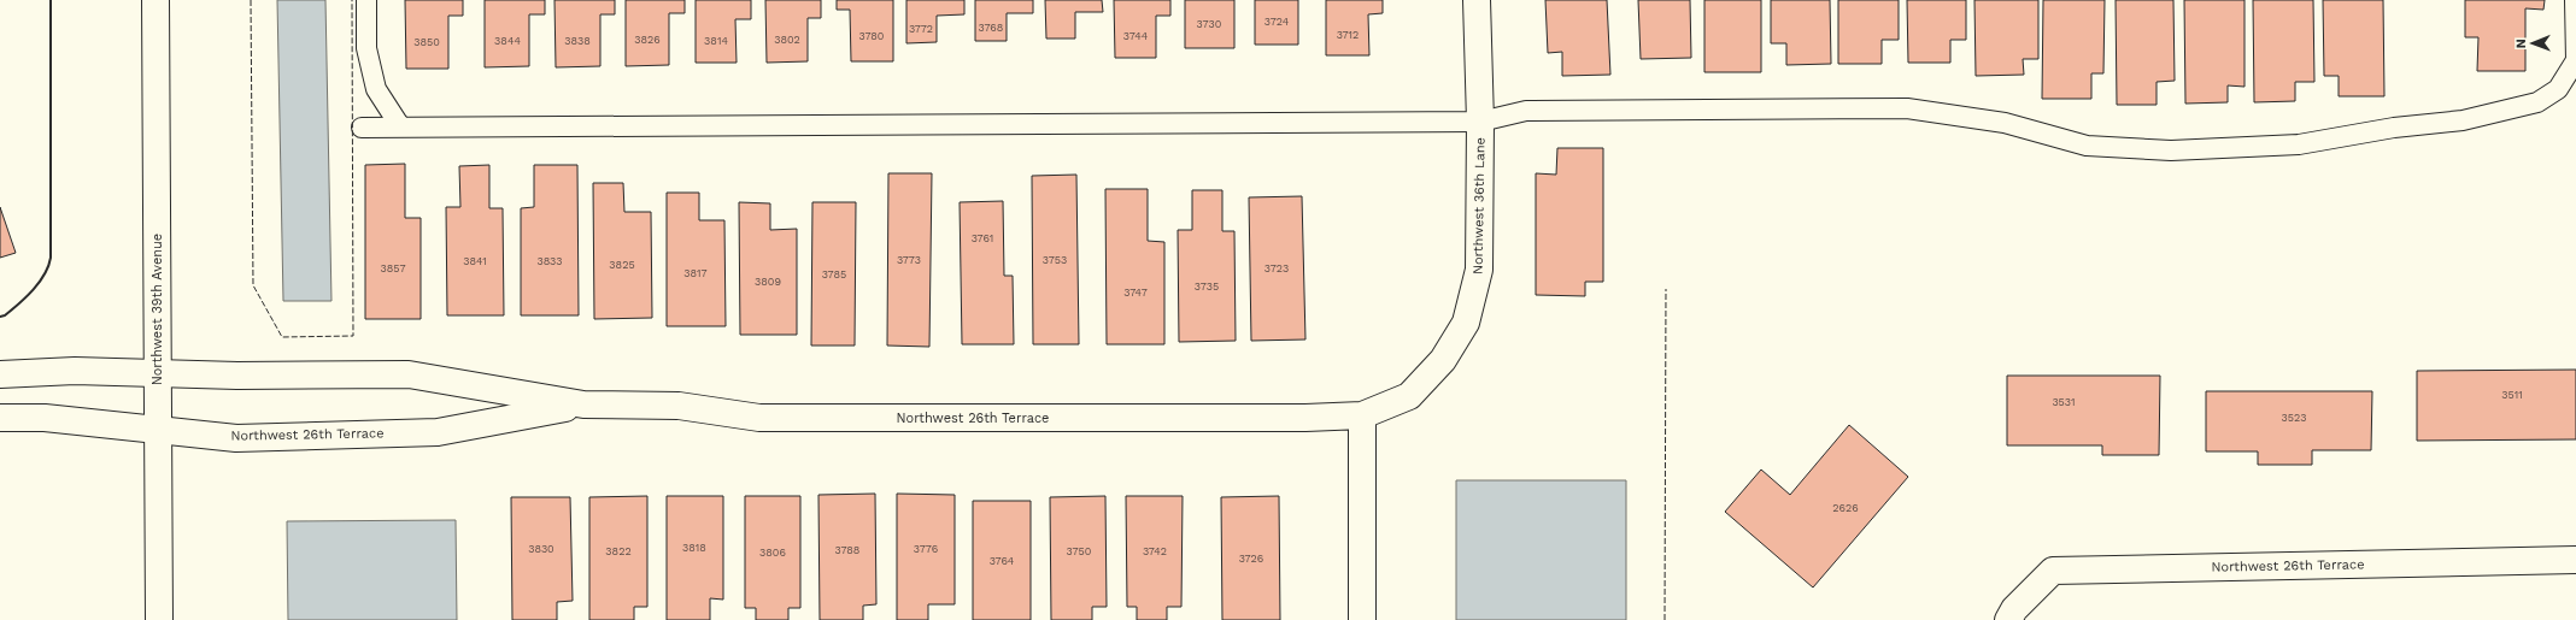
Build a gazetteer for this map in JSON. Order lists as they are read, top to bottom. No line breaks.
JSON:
{"streets":{"street":["Northwest 36th Lane","Northwest 39th Avenue","Northwest 26th Terrace"]},"crossings":[["Northwest 36th Lane","Northwest 26th Terrace"],["Northwest 39th Avenue","Northwest 26th Terrace"]],"house_numbers":["3724","3730","3768","3772","3712","3780","3744","3826","3802","3844","3838","3814","3850","3761","3773","3753","3841","3833","3825","3857","3723","3817","3785","3809","3735","3747","3511","3531","3523","2626","3818","3830","3776","3788","3822","3750","3742","3806","3726","3764"],"north":"left"}
